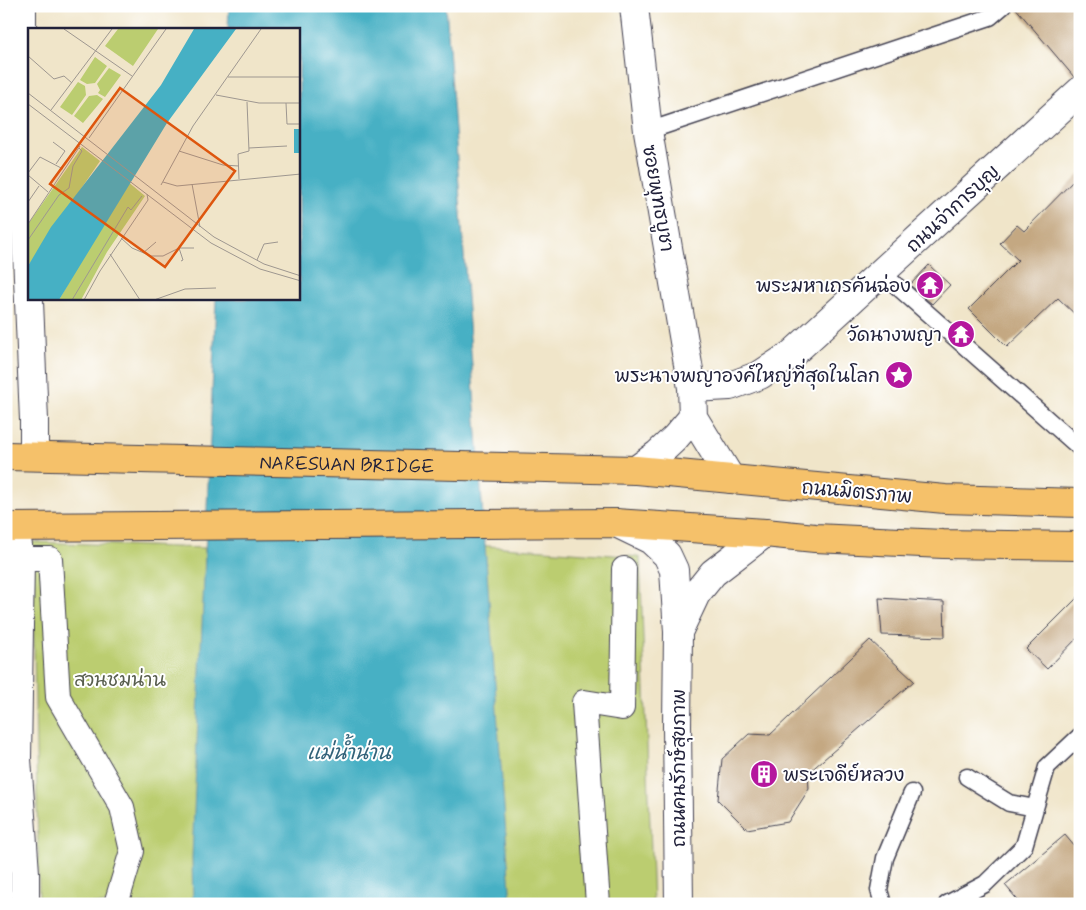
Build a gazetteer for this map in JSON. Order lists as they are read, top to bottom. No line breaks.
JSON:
{"streets":{"main road":["NARESUAN BRIDGE","ถนนมิตรภาพ"],"street":["ซอยพุทธบูชา","ถนนจ่าการบุญ","ถนนคนรักษ์สุขภาพ"]},"crossings":[["ซอยพุทธบูชา","ถนนจ่าการบุญ"],["NARESUAN BRIDGE","ถนนมิตรภาพ"]],"water":["แม่น้ำน่าน"],"parks":["สวนชมน่าน"],"places":{"temple":["พระมหาเถรคันฉ่อง","วัดนางพญา"],"place":["พระนางพญาองค์ใหญ่ที่สุดในโลก"],"building":["พระเจดีย์หลวง"]}}
